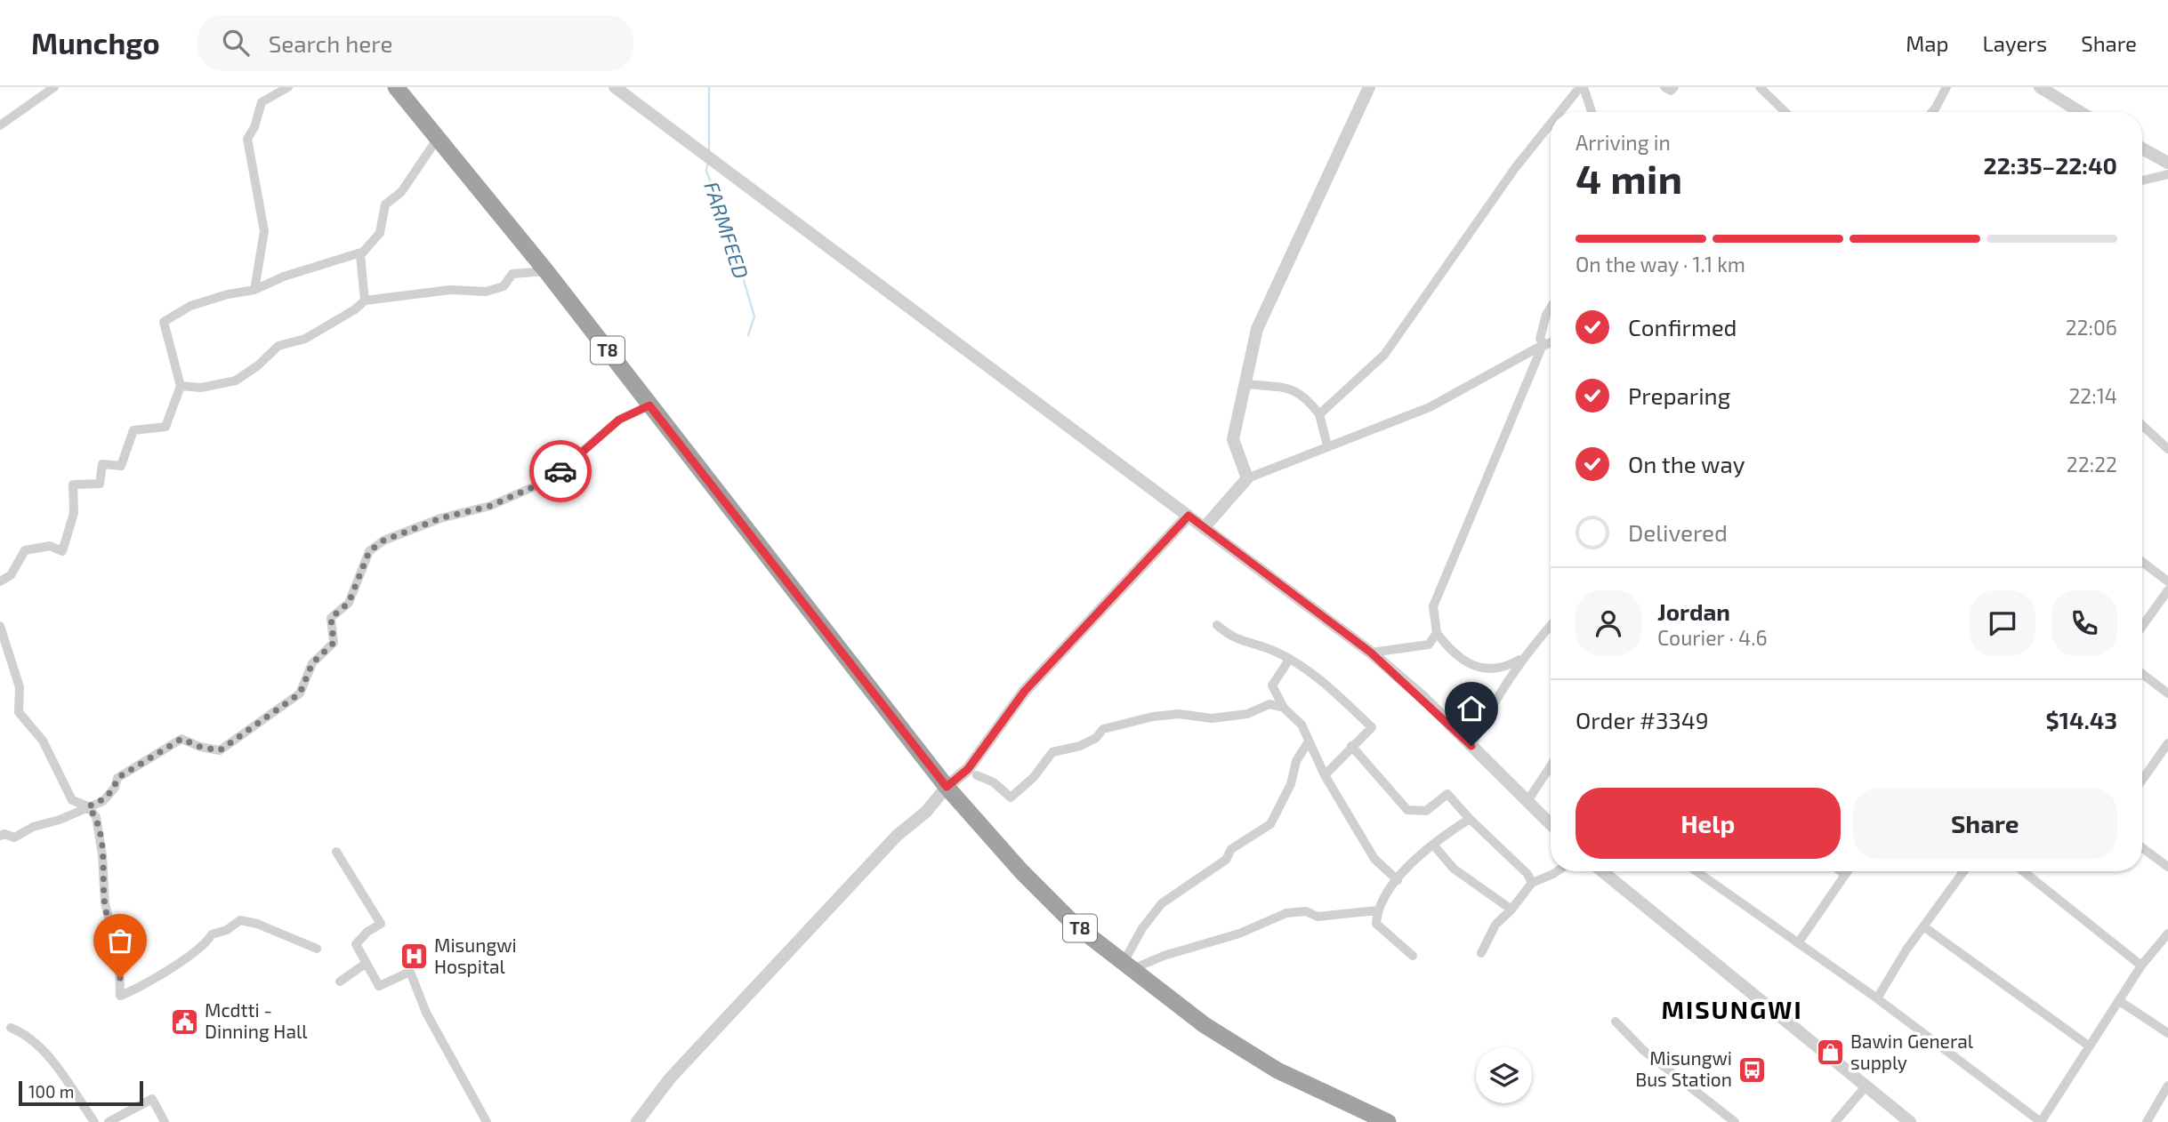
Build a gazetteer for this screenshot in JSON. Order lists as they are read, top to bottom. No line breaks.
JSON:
{"streets":{"highway":["T8"]},"districts":["MISUNGWI"],"water":["FARMFEED"],"places":{"hospital":["Misungwi Hospital"],"public building":["Mcdtti - Dinning Hall"],"shop":["Bawin General supply"],"bus stop":["Misungwi Bus Station"]},"scale_bar":"100 m","page":{"header":"Munchgo","search":"Search here","nav":["Map","Layers","Share"],"heading":["4 min","Arriving in","22:35–22:40"],"panel":["Jordan","Courier · 4.6","Order #3349","$14.43"],"bar":"On the way · 1.1 km","list":[["Confirmed","22:06"],["Preparing","22:14"],["On the way","22:22"],"Delivered"],"buttons":["Help","Share"],"scale":"100 m"}}
